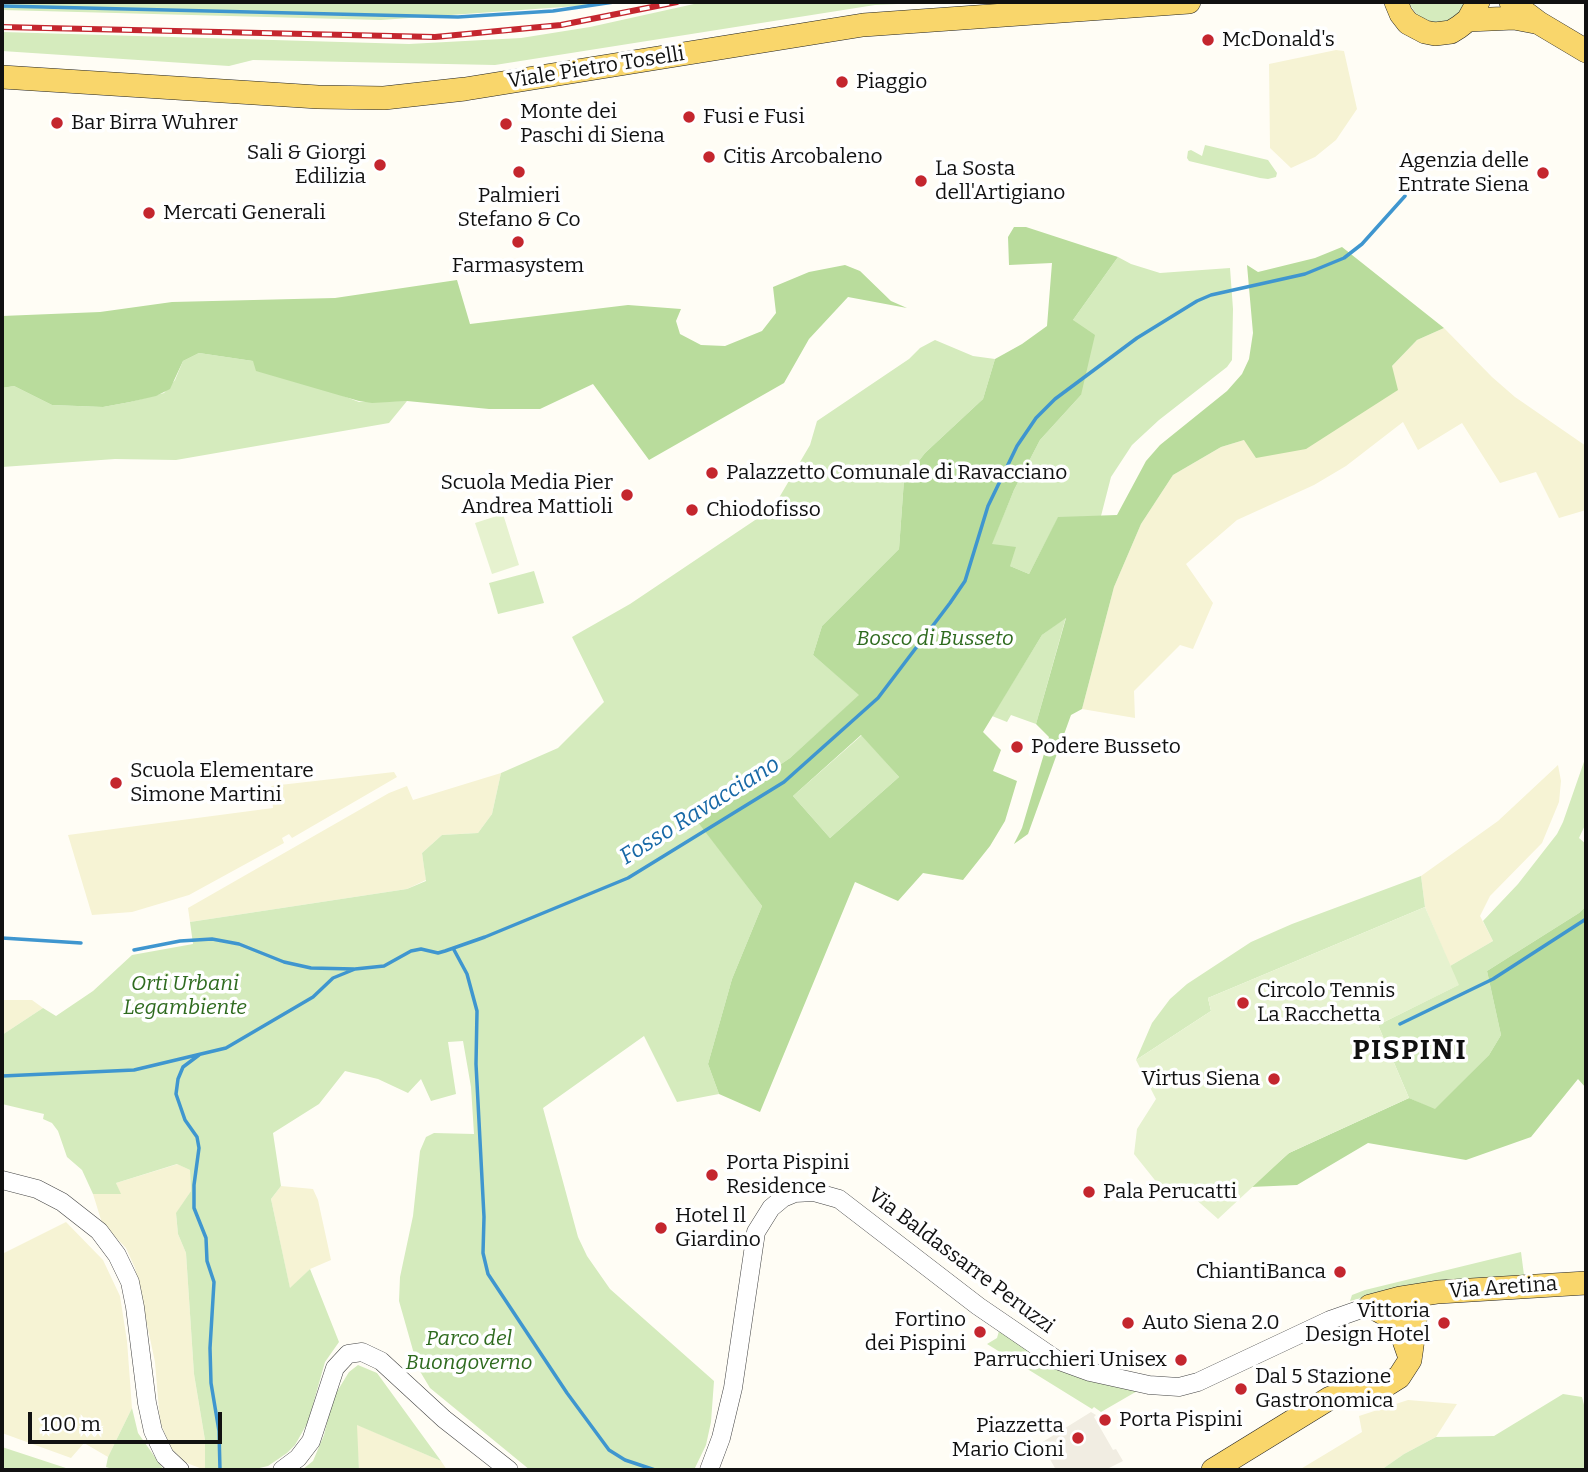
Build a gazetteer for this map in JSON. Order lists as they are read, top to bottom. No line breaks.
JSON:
{"streets":{"main road":["Viale Pietro Toselli","Via Aretina"],"street":["Via Baldassarre Peruzzi"]},"crossings":[["Via Baldassarre Peruzzi","Via Aretina"]],"districts":["PISPINI"],"water":["Fosso Ravacciano"],"parks":["Bosco di Busseto","Orti Urbani Legambiente","Parco del Buongoverno"],"places":["McDonald's","Piaggio","Fusi e Fusi","Bar Birra Wuhrer","Monte dei Paschi di Siena","Citis Arcobaleno","Sali & Giorgi Edilizia","Palmieri Stefano & Co","Agenzia delle Entrate Siena","La Sosta dell'Artigiano","Mercati Generali","Farmasystem","Palazzetto Comunale di Ravacciano","Scuola Media Pier Andrea Mattioli","Chiodofisso","Podere Busseto","Scuola Elementare Simone Martini","Circolo Tennis La Racchetta","Virtus Siena","Porta Pispini Residence","Pala Perucatti","Hotel Il Giardino","ChiantiBanca","Auto Siena 2.0","Vittoria Design Hotel","Fortino dei Pispini","Parrucchieri Unisex","Dal 5 Stazione Gastronomica","Porta Pispini","Piazzetta Mario Cioni"],"scale_bar":"100 m"}
